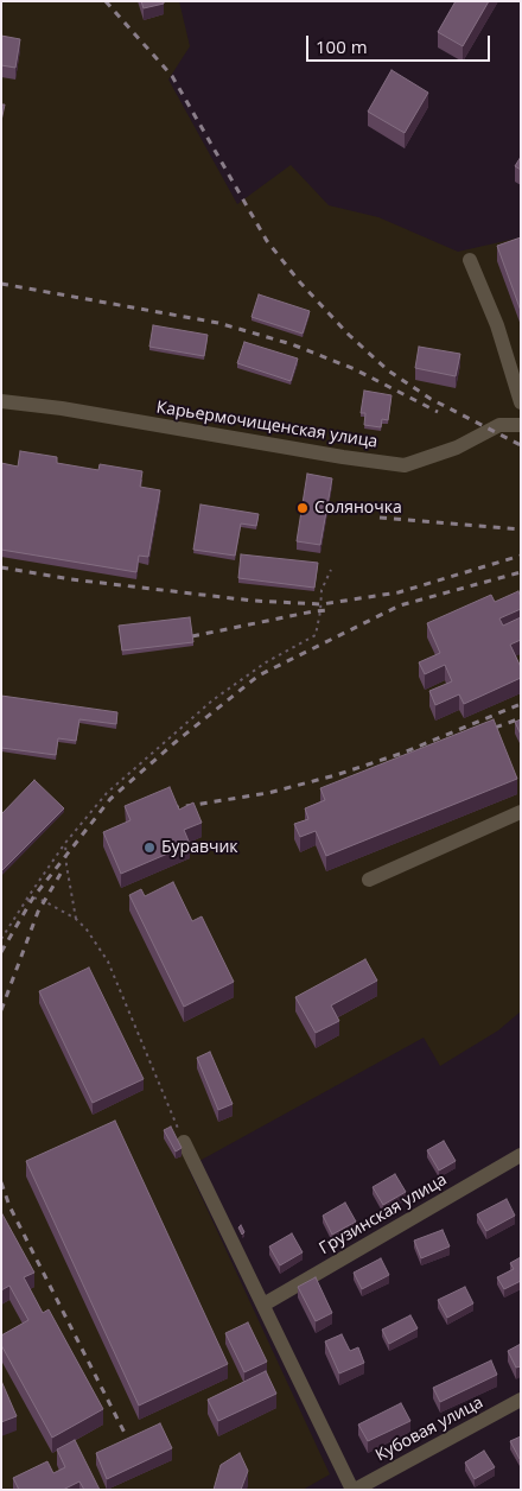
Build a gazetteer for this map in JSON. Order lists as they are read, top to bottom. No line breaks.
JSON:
{"streets":{"street":["Карьермочищенская улица","Грузинская улица","Кубовая улица"]},"places":["Соляночка","Буравчик"],"scale_bar":"100 m"}
